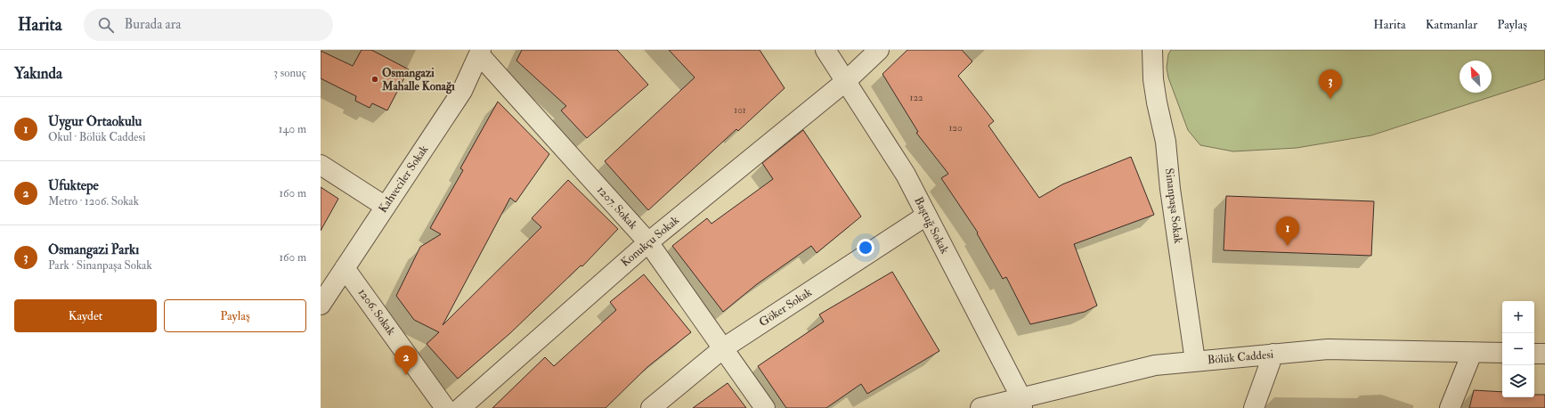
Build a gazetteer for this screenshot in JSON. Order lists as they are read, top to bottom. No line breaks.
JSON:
{"streets":{"street":["Kahveciler Sokak","Sinanpaşa Sokak","1207. Sokak","Baştuğ Sokak","Konukçu Sokak","Göker Sokak","1206. Sokak","Bölük Caddesi"]},"crossings":[["Kahveciler Sokak","1207. Sokak"],["Kahveciler Sokak","1206. Sokak"],["Sinanpaşa Sokak","Bölük Caddesi"],["1207. Sokak","Konukçu Sokak"],["1207. Sokak","Göker Sokak"],["Baştuğ Sokak","Konukçu Sokak"],["Baştuğ Sokak","Göker Sokak"],["Baştuğ Sokak","Bölük Caddesi"]],"places":["Osmangazi Mahalle Konağı"],"house_numbers":["122","101","120"],"north":"top left","page":{"header":"Harita","search":"Burada ara","nav":["Harita","Katmanlar","Paylaş"],"heading":["Yakında","3 sonuç"],"pins":["3","1","2"],"list":[{"mark":"1","name":"Uygur Ortaokulu","note":"Okul · Bölük Caddesi","value":"140 m"},{"mark":"2","name":"Ufuktepe","note":"Metro · 1206. Sokak","value":"160 m"},{"mark":"3","name":"Osmangazi Parkı","note":"Park · Sinanpaşa Sokak","value":"160 m"}],"buttons":["Kaydet","Paylaş"],"map_buttons":["+","−"]}}
